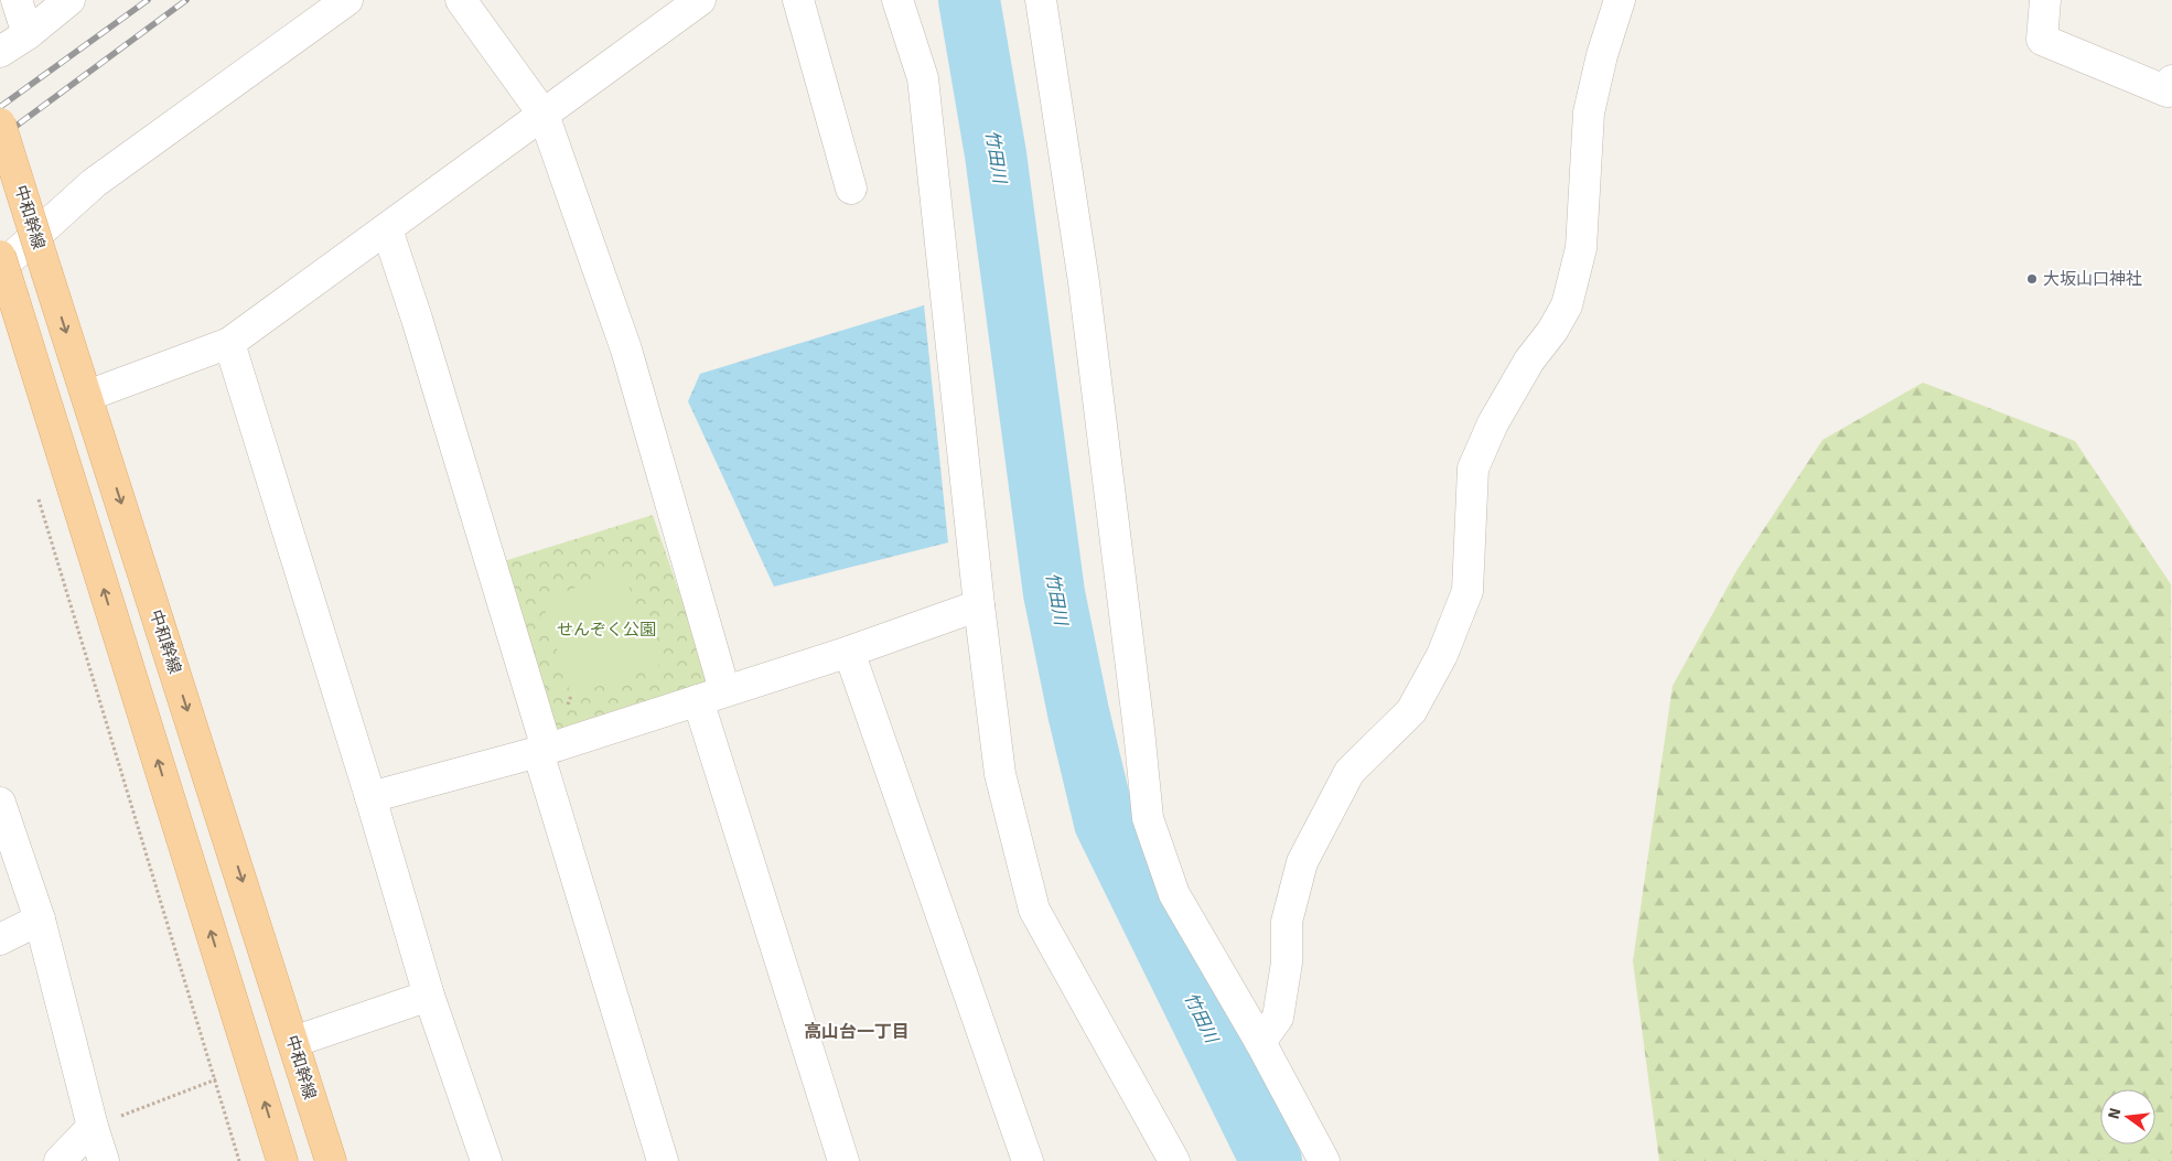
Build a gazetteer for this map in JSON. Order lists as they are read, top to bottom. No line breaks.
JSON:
{"streets":{"main road":["中和幹線"]},"districts":["高山台一丁目"],"water":["竹田川"],"parks":["せんぞく公園"],"places":["大坂山口神社"],"north":"left"}
